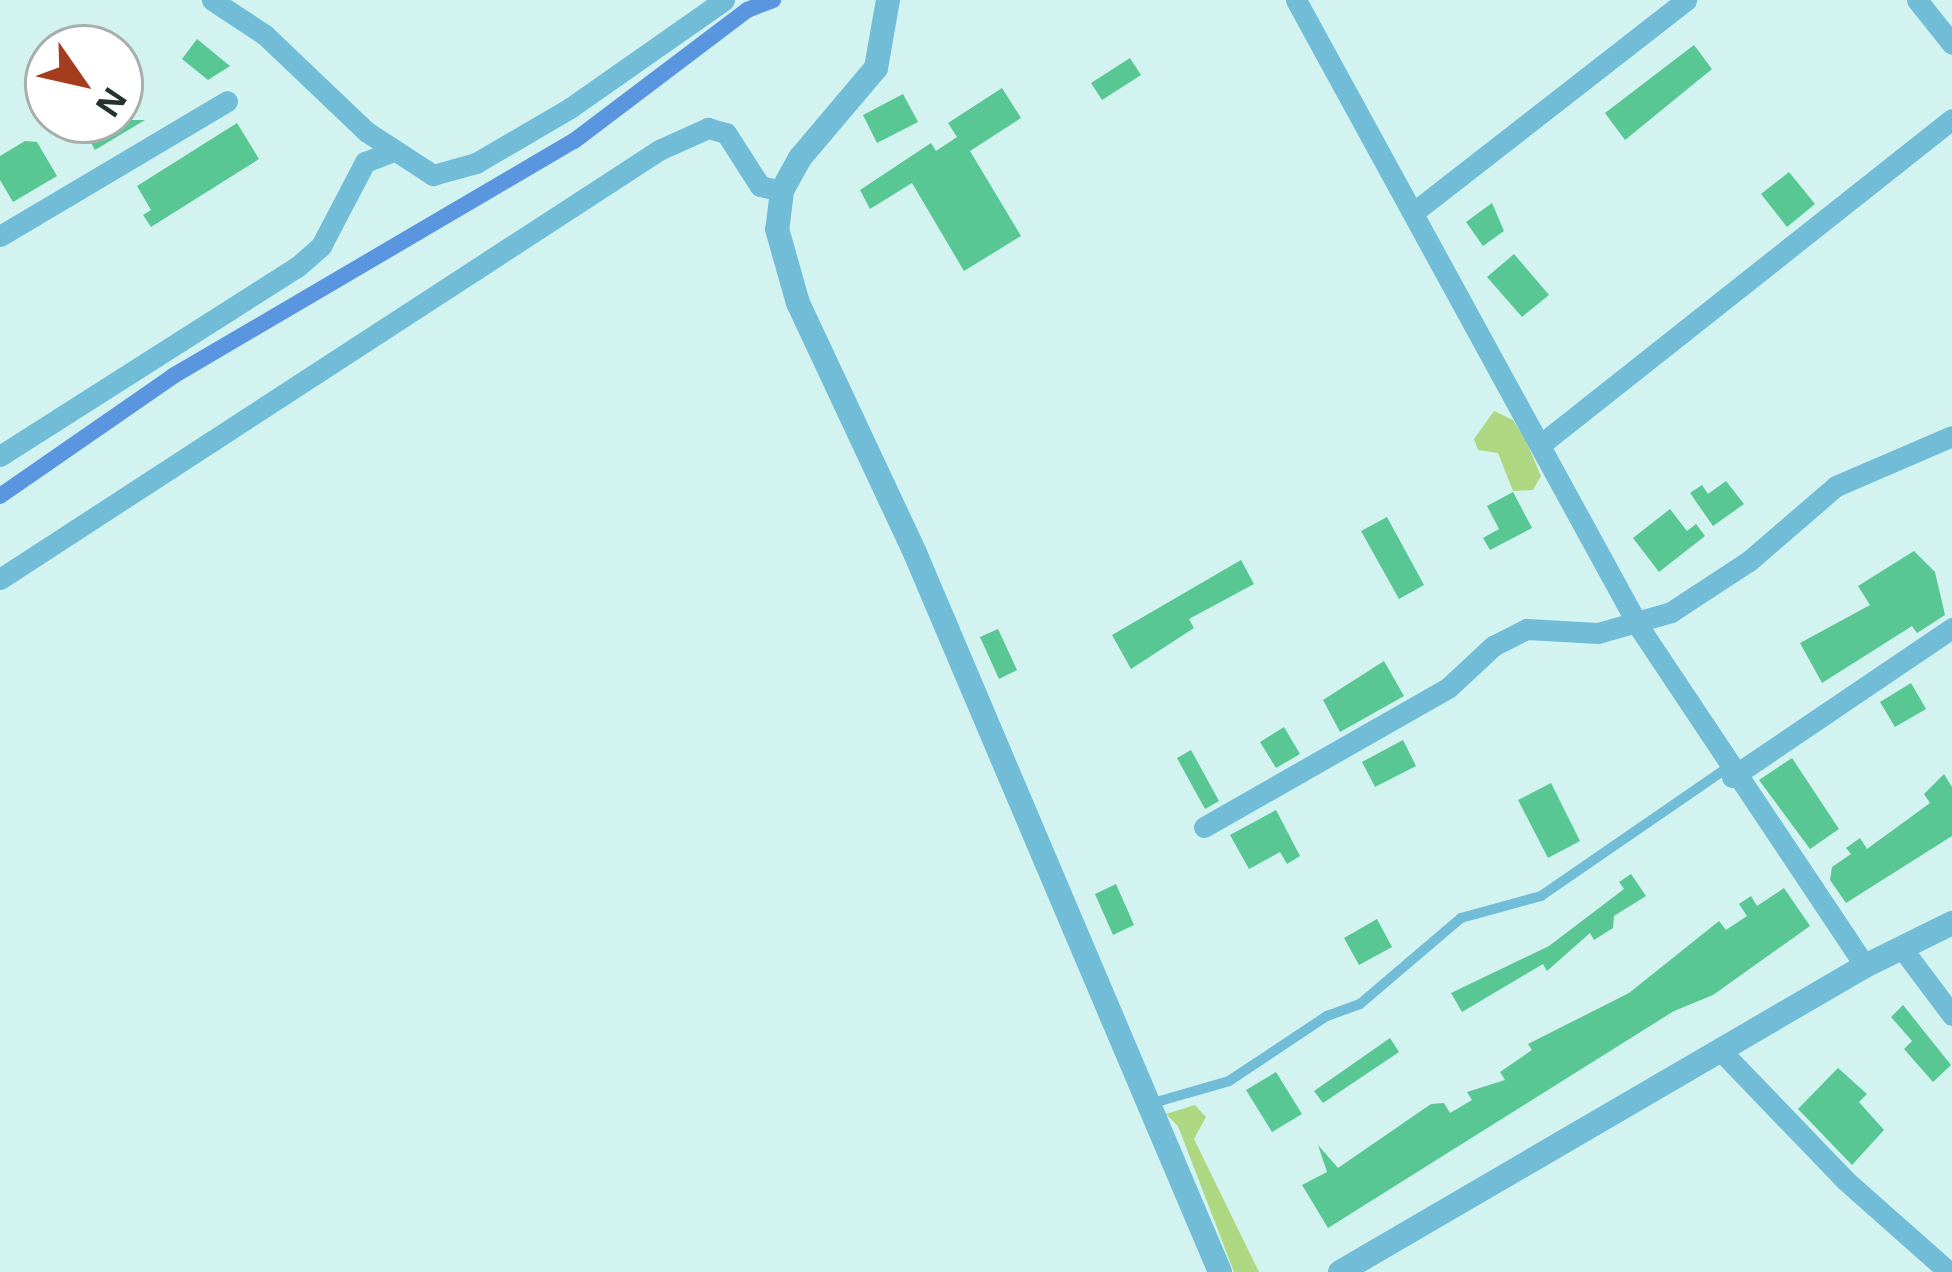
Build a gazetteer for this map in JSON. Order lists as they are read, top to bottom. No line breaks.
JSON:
{"north":"bottom right"}
